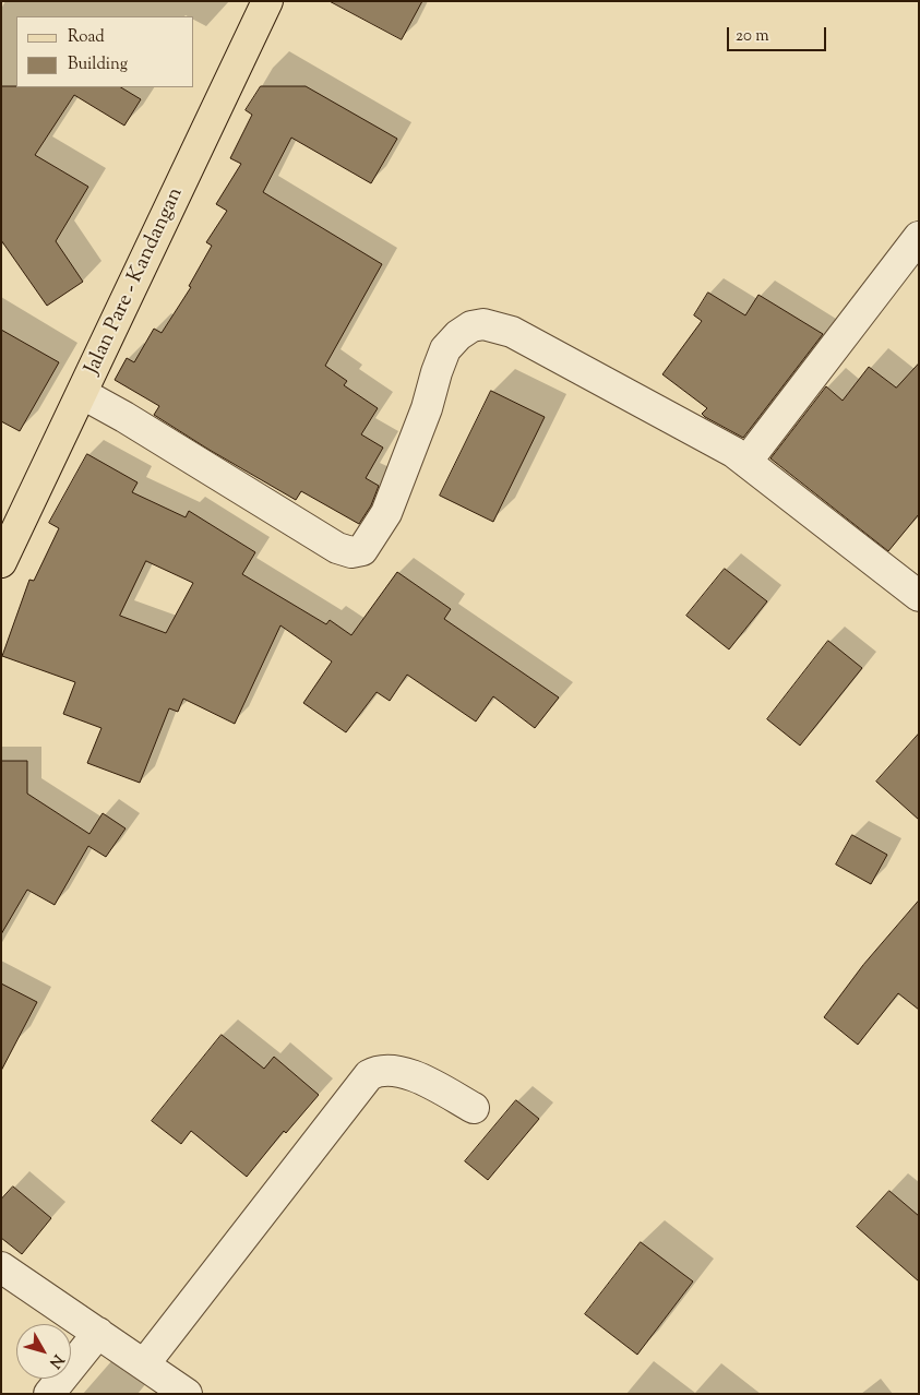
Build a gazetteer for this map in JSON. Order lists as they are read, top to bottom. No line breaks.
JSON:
{"streets":{"main road":["Jalan Pare - Kandangan"]},"legend":["Road","Building"],"scale_bar":"20 m","north":"bottom right"}
